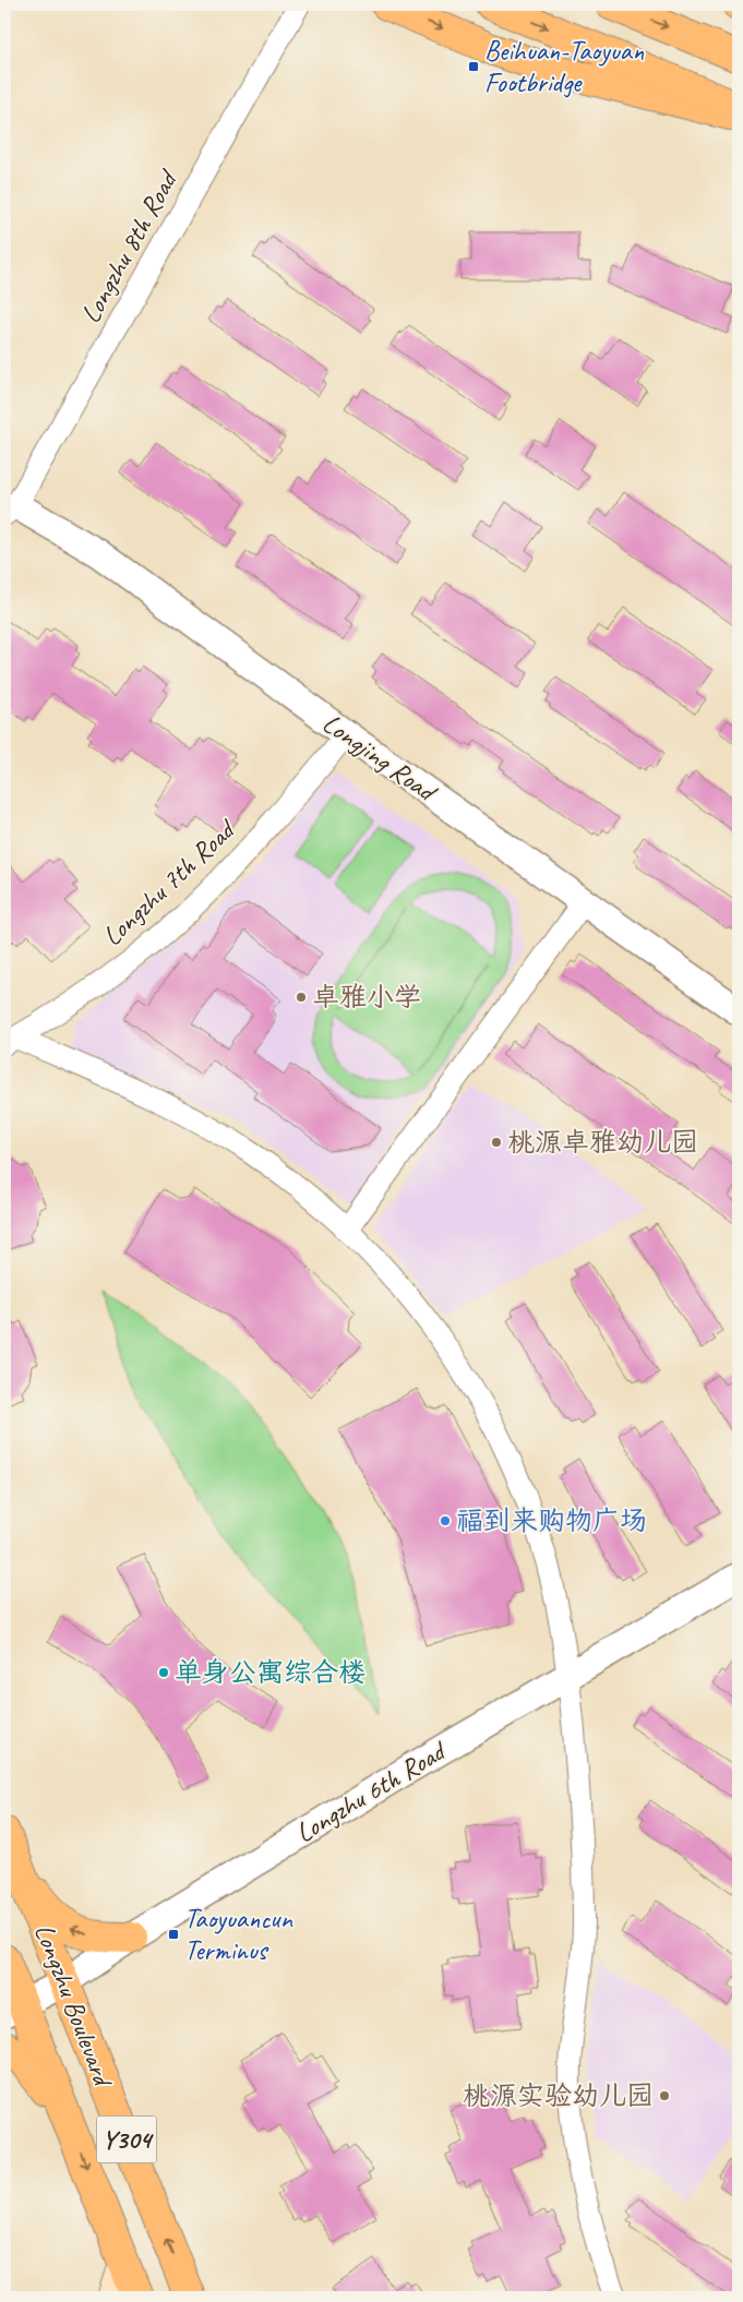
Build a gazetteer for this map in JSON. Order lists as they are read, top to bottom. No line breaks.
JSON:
{"streets":{"main road":["Longzhu Boulevard","Y304"],"street":["Longzhu 8th Road","Longjing Road","Longzhu 7th Road","Longzhu 6th Road"]},"crossings":[["Longzhu 8th Road","Longjing Road"],["Longjing Road","Longzhu 7th Road"],["Longzhu 6th Road","Longzhu Boulevard"]],"places":{"transit":["Beihuan-Taoyuan Footbridge","Taoyuancun Terminus"],"other":["卓雅小学","桃源卓雅幼儿园","福到来购物广场","单身公寓综合楼","桃源实验幼儿园"]}}
